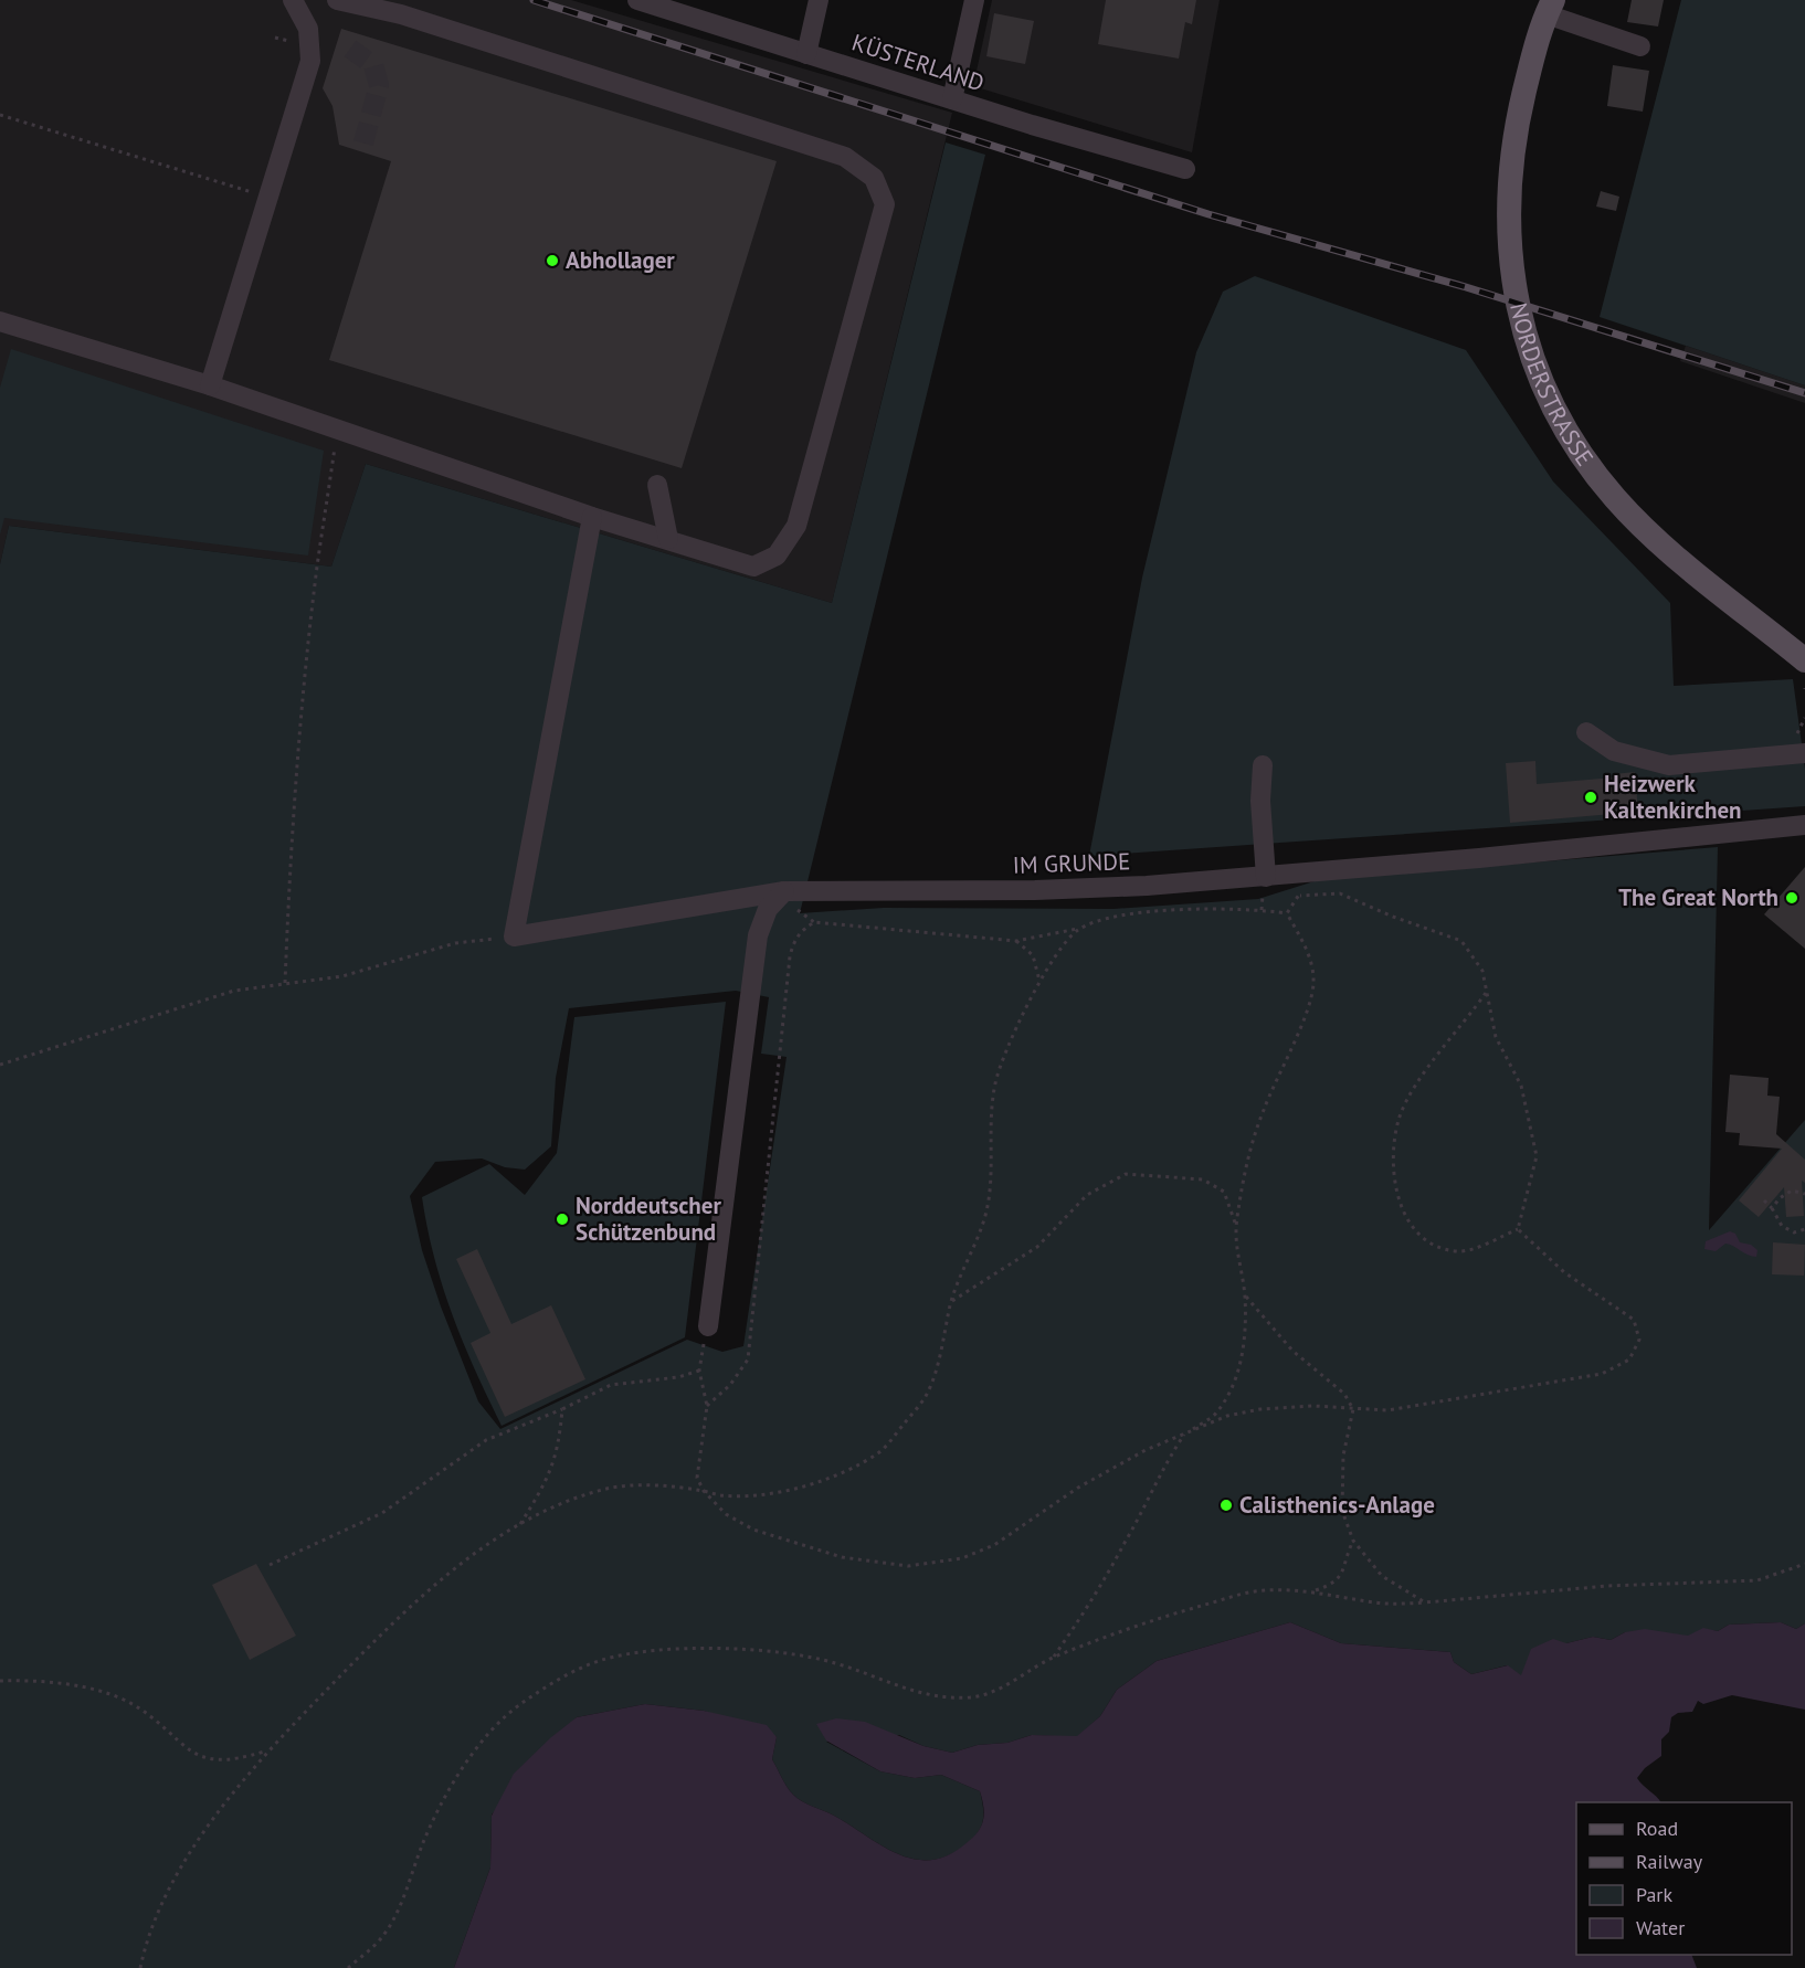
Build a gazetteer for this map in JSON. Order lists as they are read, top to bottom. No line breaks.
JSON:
{"streets":{"main road":["NORDERSTRASSE"],"street":["KÜSTERLAND","IM GRUNDE"]},"places":["Abhollager","Heizwerk Kaltenkirchen","The Great North","Norddeutscher Schützenbund","Calisthenics-Anlage"],"legend":["Road","Railway","Park","Water"]}
